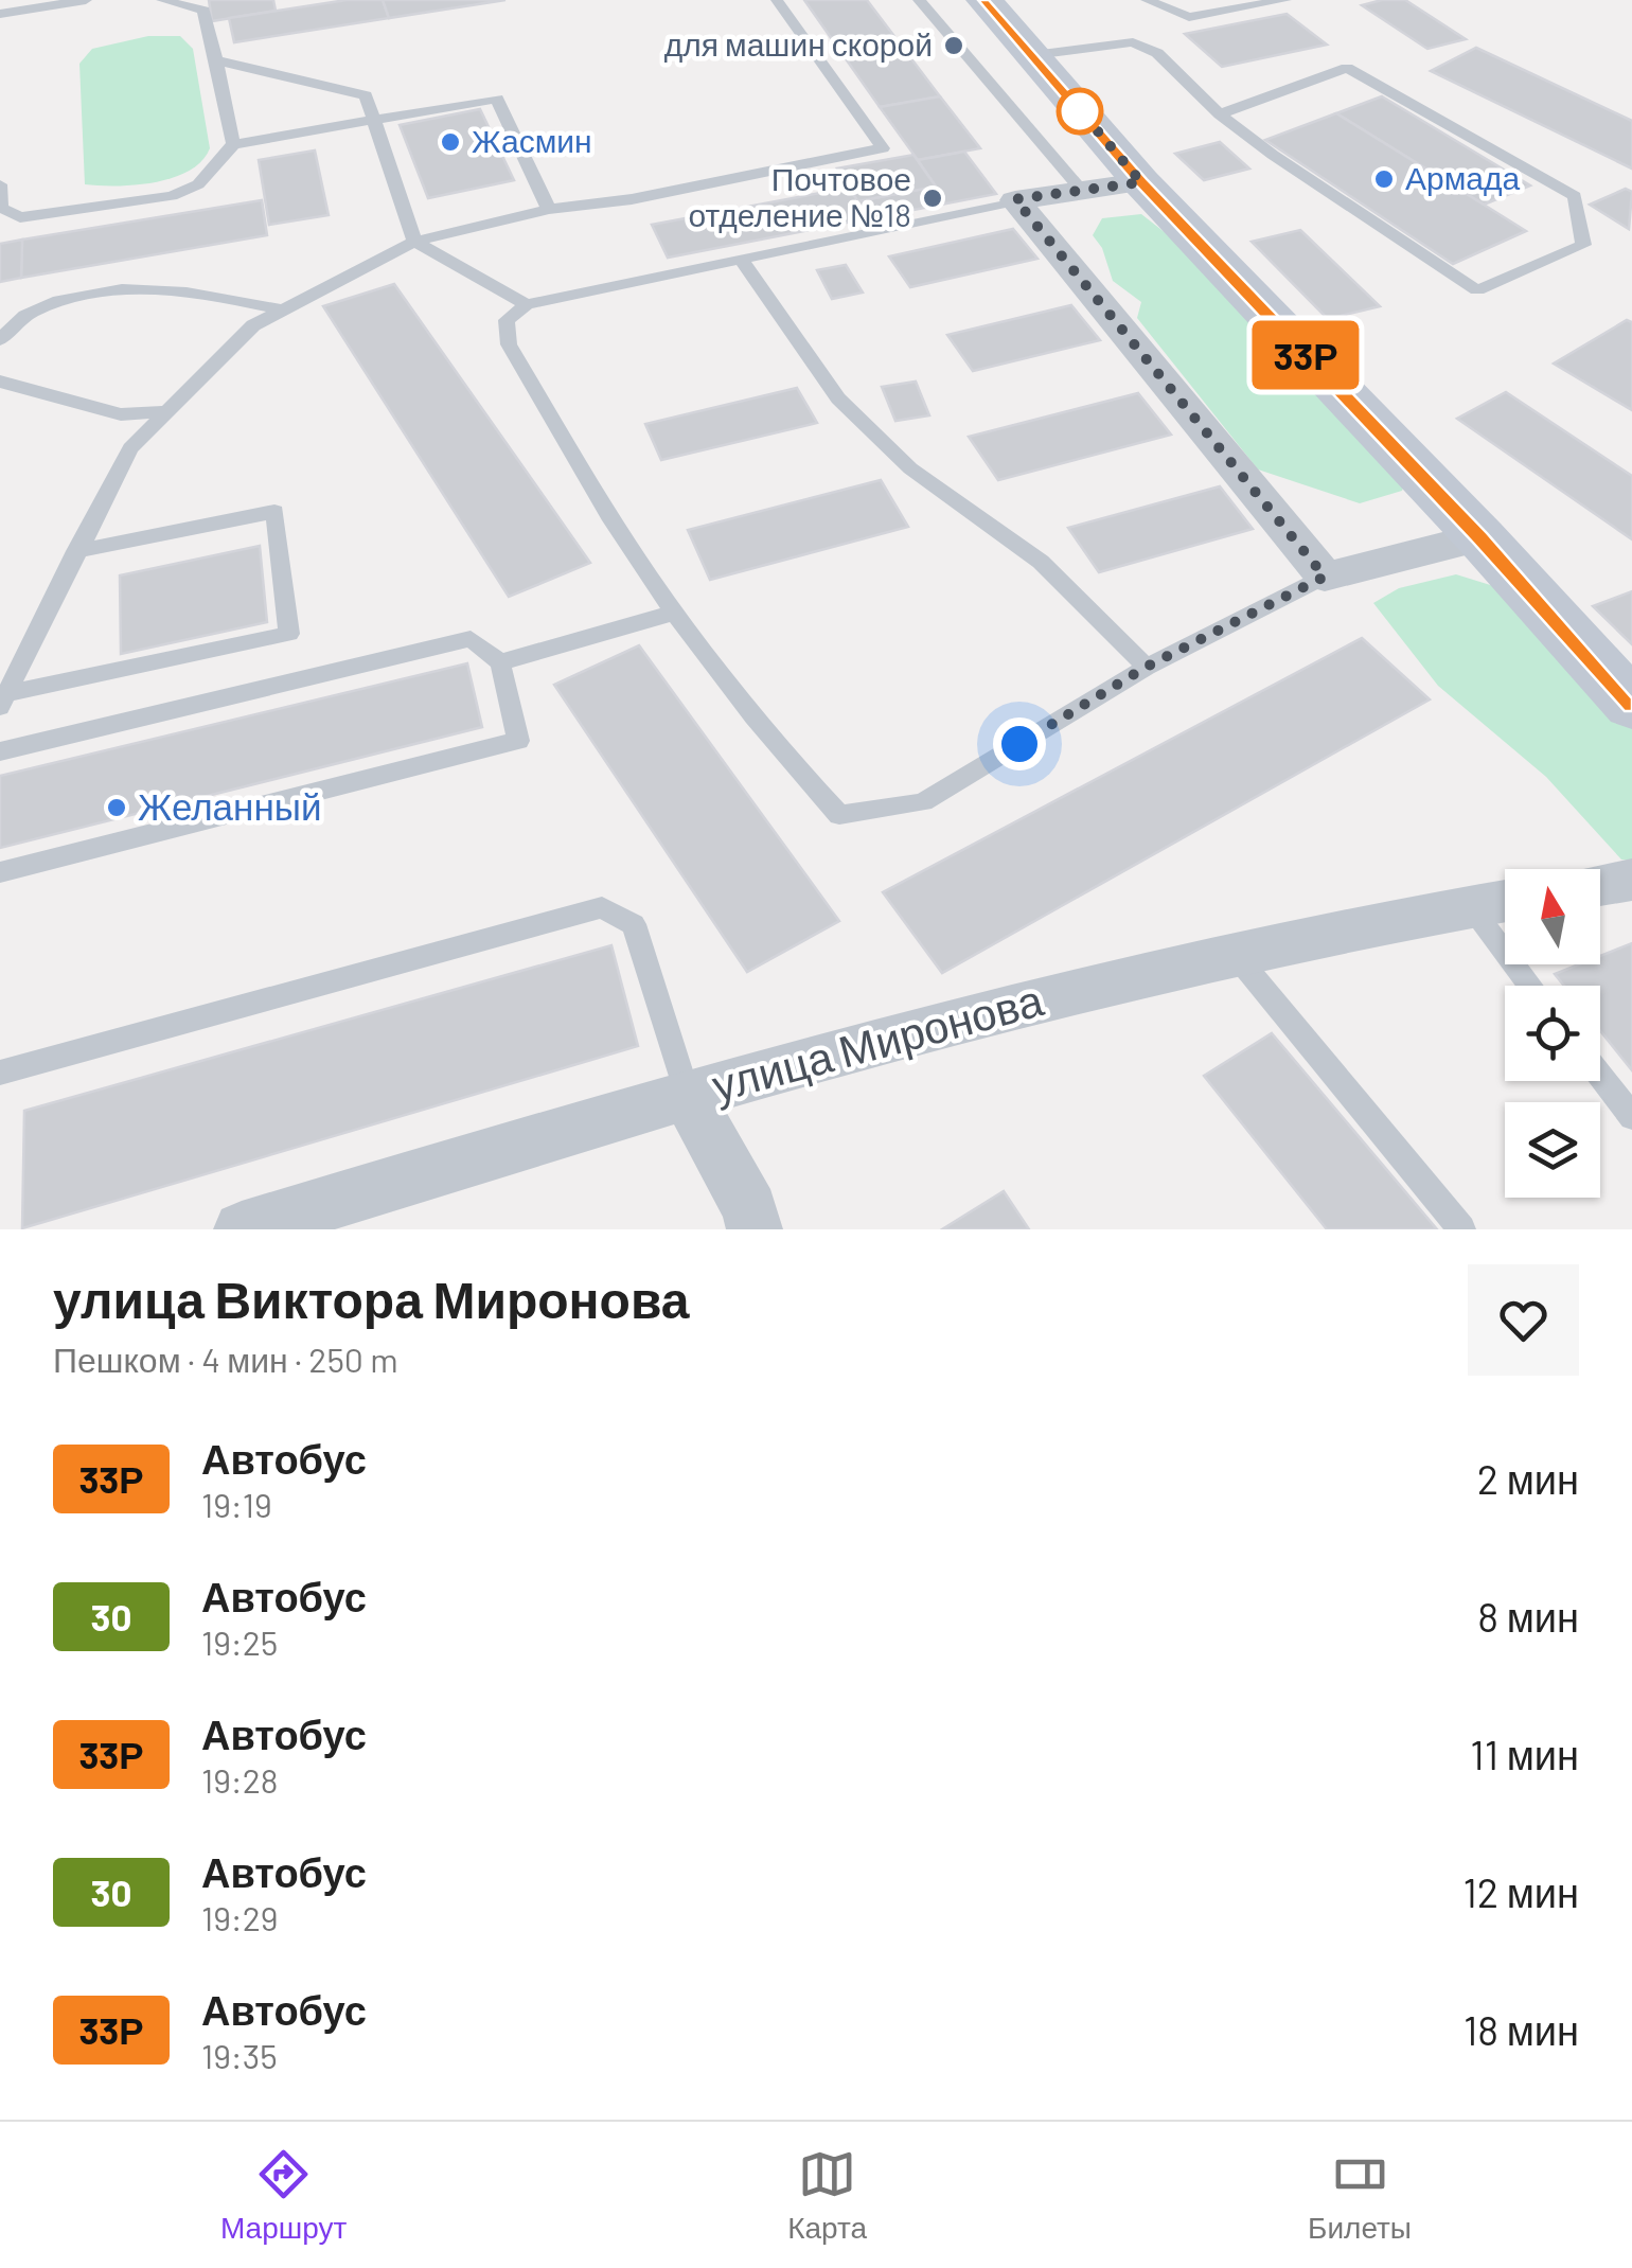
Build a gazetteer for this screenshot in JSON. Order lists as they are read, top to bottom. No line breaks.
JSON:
{"streets":{"street":["улица Миронова"]},"places":["для машин скорой","Жасмин","Армада","Почтовое отделение №18","Желанный"],"lines":["bus line 33Р"],"north":"top","page":{"on_map":"33Р","heading":["улица Виктора Миронова","Пешком · 4 мин · 250 m"],"list":[{"mark":"33Р","name":"Автобус","note":"19:19","value":"2 мин"},{"mark":"30","name":"Автобус","note":"19:25","value":"8 мин"},{"mark":"33Р","name":"Автобус","note":"19:28","value":"11 мин"},{"mark":"30","name":"Автобус","note":"19:29","value":"12 мин"},{"mark":"33Р","name":"Автобус","note":"19:35","value":"18 мин"}],"tabs":["Маршрут","Карта","Билеты"]}}
